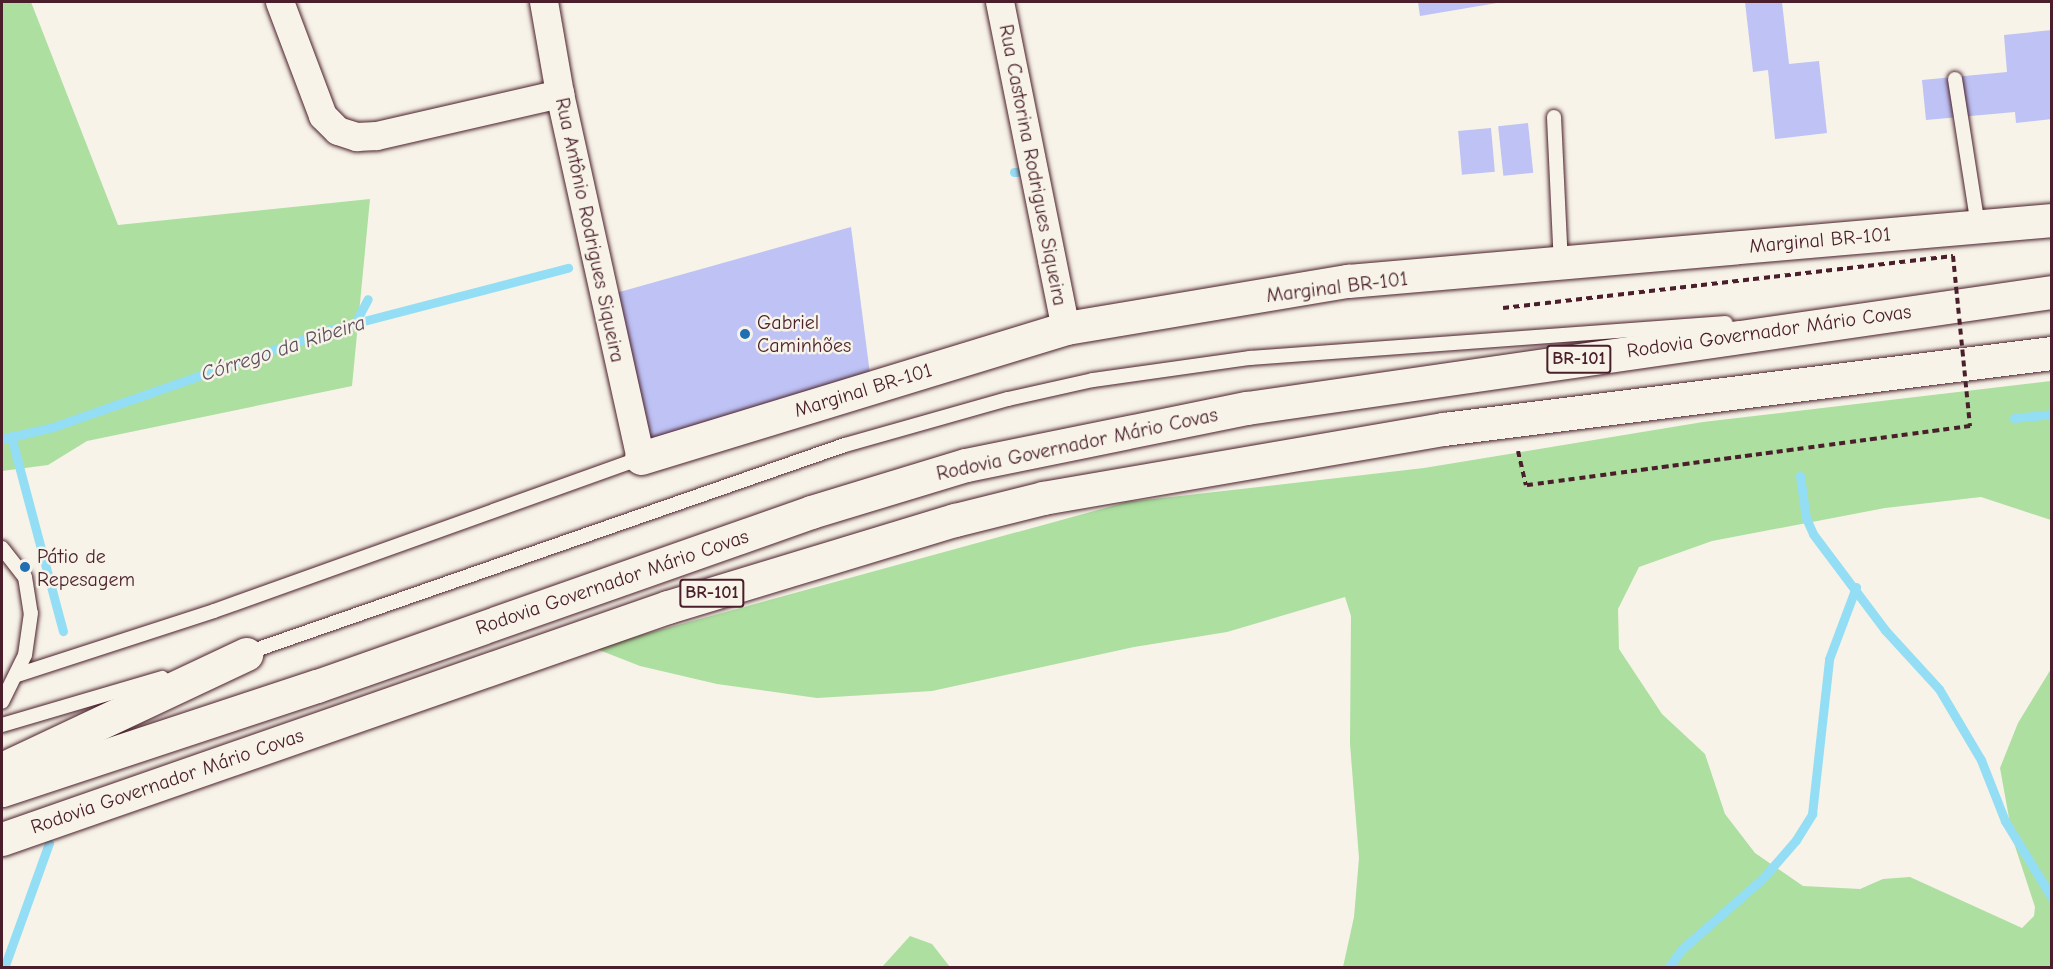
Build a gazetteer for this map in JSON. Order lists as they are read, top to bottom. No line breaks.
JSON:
{"streets":{"main road":["Marginal BR-101","Rodovia Governador Mário Covas","BR-101"],"street":["Rua Castorina Rodrigues Siqueira","Rua Antônio Rodrigues Siqueira"]},"crossings":[["Rua Castorina Rodrigues Siqueira","Marginal BR-101"],["Rua Antônio Rodrigues Siqueira","Marginal BR-101"]],"water":["Córrego da Ribeira"],"places":["Gabriel Caminhões","Pátio de Repesagem"]}
